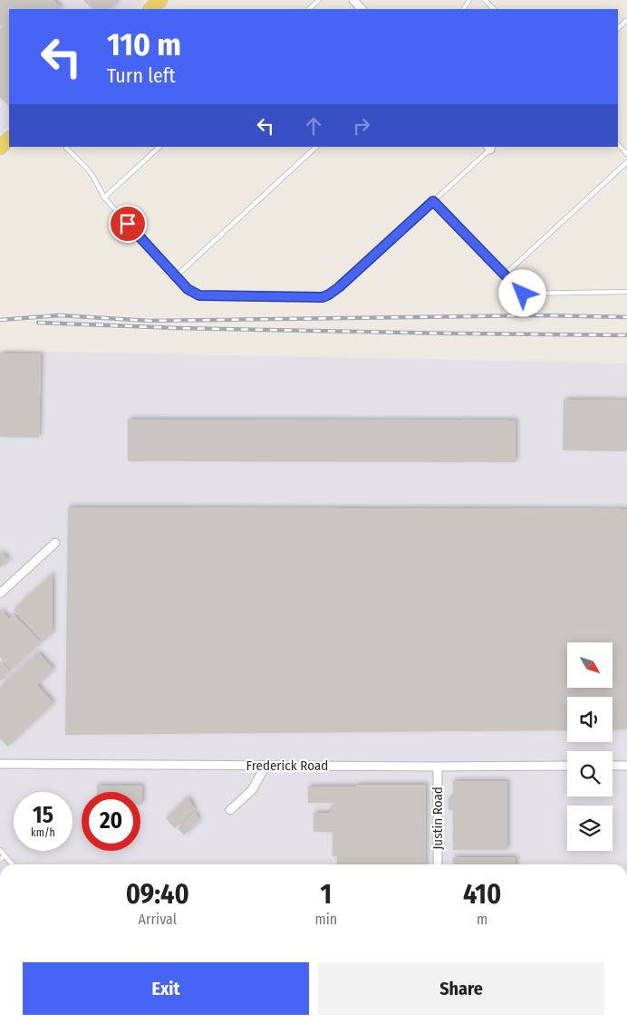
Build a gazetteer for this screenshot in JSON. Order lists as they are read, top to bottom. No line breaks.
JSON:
{"streets":{"street":["Frederick Road","Justin Road"]},"crossings":[["Frederick Road","Justin Road"]],"north":"bottom right","page":{"turn":["110 m","Turn left"],"speed":"15 km/h","limit":"20","eta":["09:40","Arrival","1","min","410","m"],"buttons":["Exit","Share"]}}
